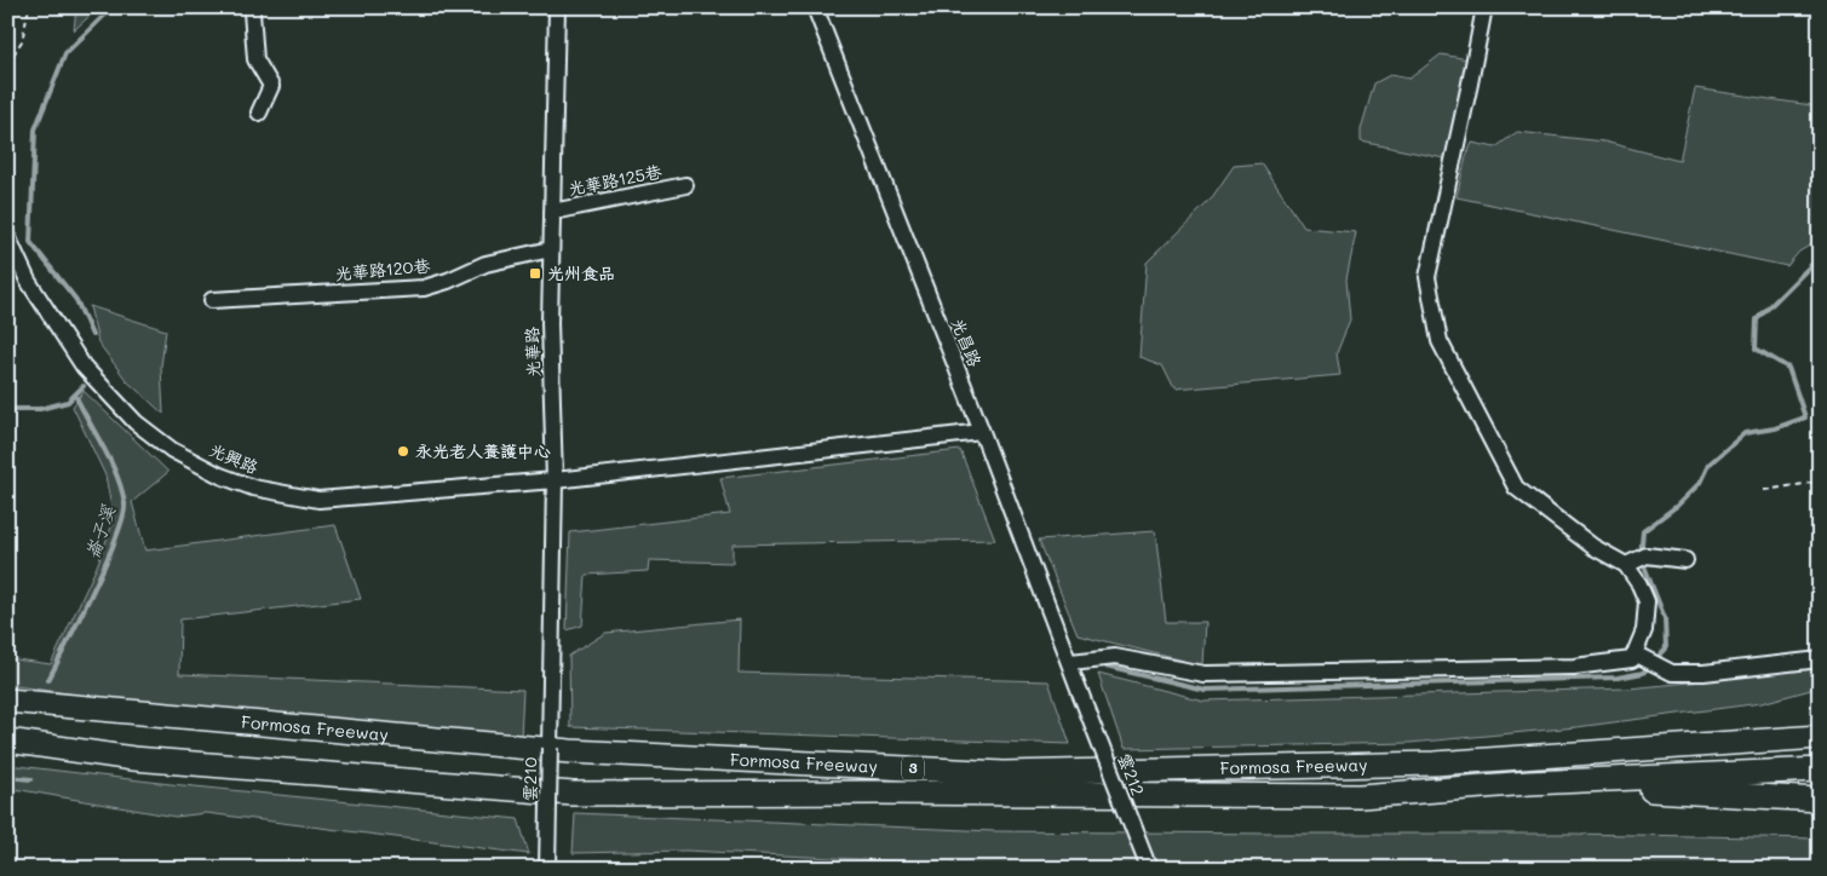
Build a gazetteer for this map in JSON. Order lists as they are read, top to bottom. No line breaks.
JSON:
{"streets":{"highway":["Formosa Freeway","3"],"street":["光華路125巷","光華路120巷","光昌路","光華路","光興路","雲212","雲210"]},"crossings":[["光華路125巷","光華路"],["光華路120巷","光華路"],["光昌路","光興路"],["光昌路","雲212"],["光華路","光興路"],["光華路","雲210"]],"water":["崙子溪"],"places":{"transit":["光州食品"],"other":["永光老人養護中心"]}}
